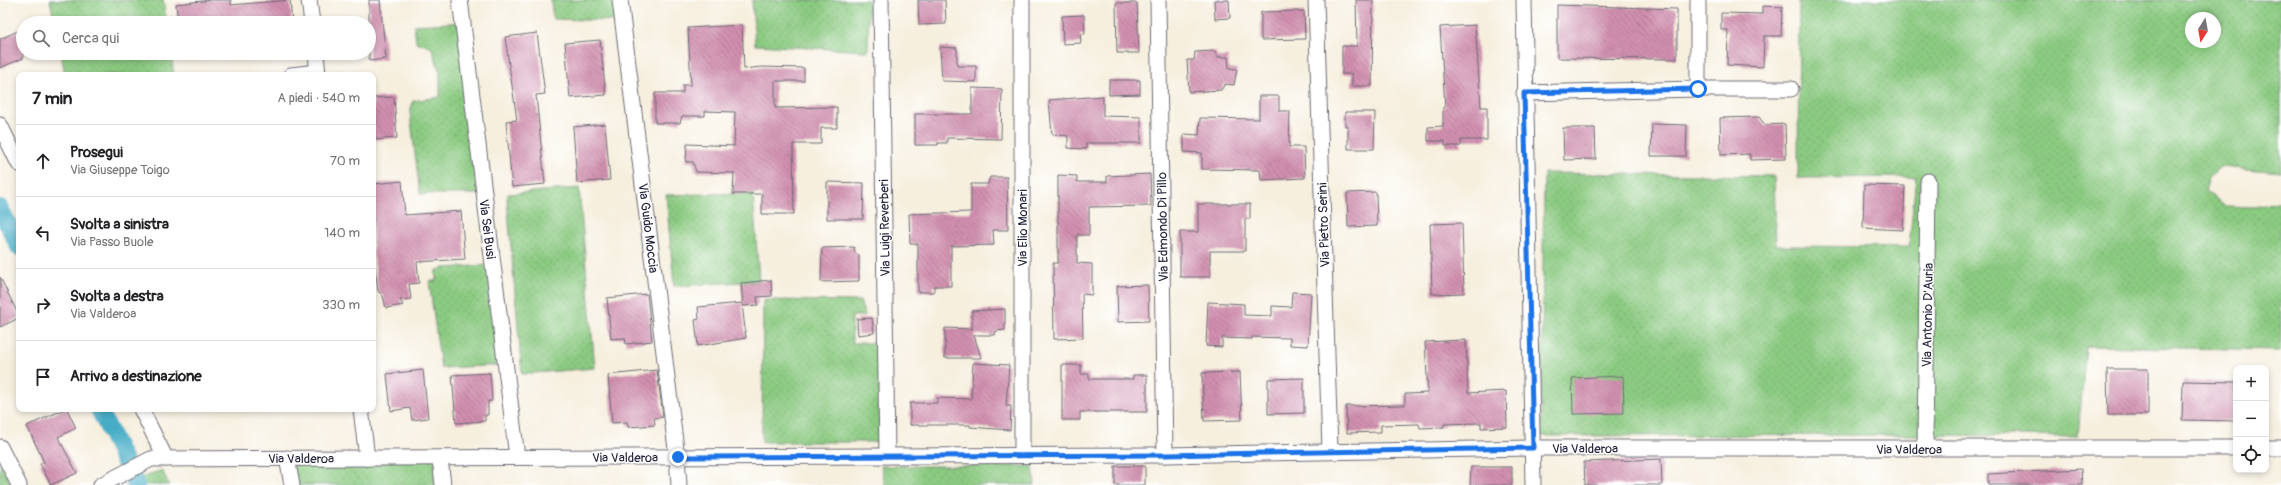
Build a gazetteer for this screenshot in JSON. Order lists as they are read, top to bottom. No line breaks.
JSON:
{"streets":{"street":["Via Pietro Serini","Via Edmondo Di Pillo","Via Guido Moccia","Via Luigi Reverberi","Via Elio Monari","Via Sei Busi","Via Antonio D'Auria","Via Valderoa"]},"crossings":[["Via Pietro Serini","Via Valderoa"],["Via Edmondo Di Pillo","Via Valderoa"],["Via Guido Moccia","Via Valderoa"],["Via Luigi Reverberi","Via Valderoa"],["Via Elio Monari","Via Valderoa"],["Via Sei Busi","Via Valderoa"],["Via Antonio D'Auria","Via Valderoa"]],"north":"bottom","page":{"search":"Cerca qui","heading":["7 min","A piedi · 540 m"],"list":[["Prosegui","Via Giuseppe Toigo","70 m"],["Svolta a sinistra","Via Passo Buole","140 m"],["Svolta a destra","Via Valderoa","330 m"],"Arrivo a destinazione"],"map_buttons":["+","−"]}}
